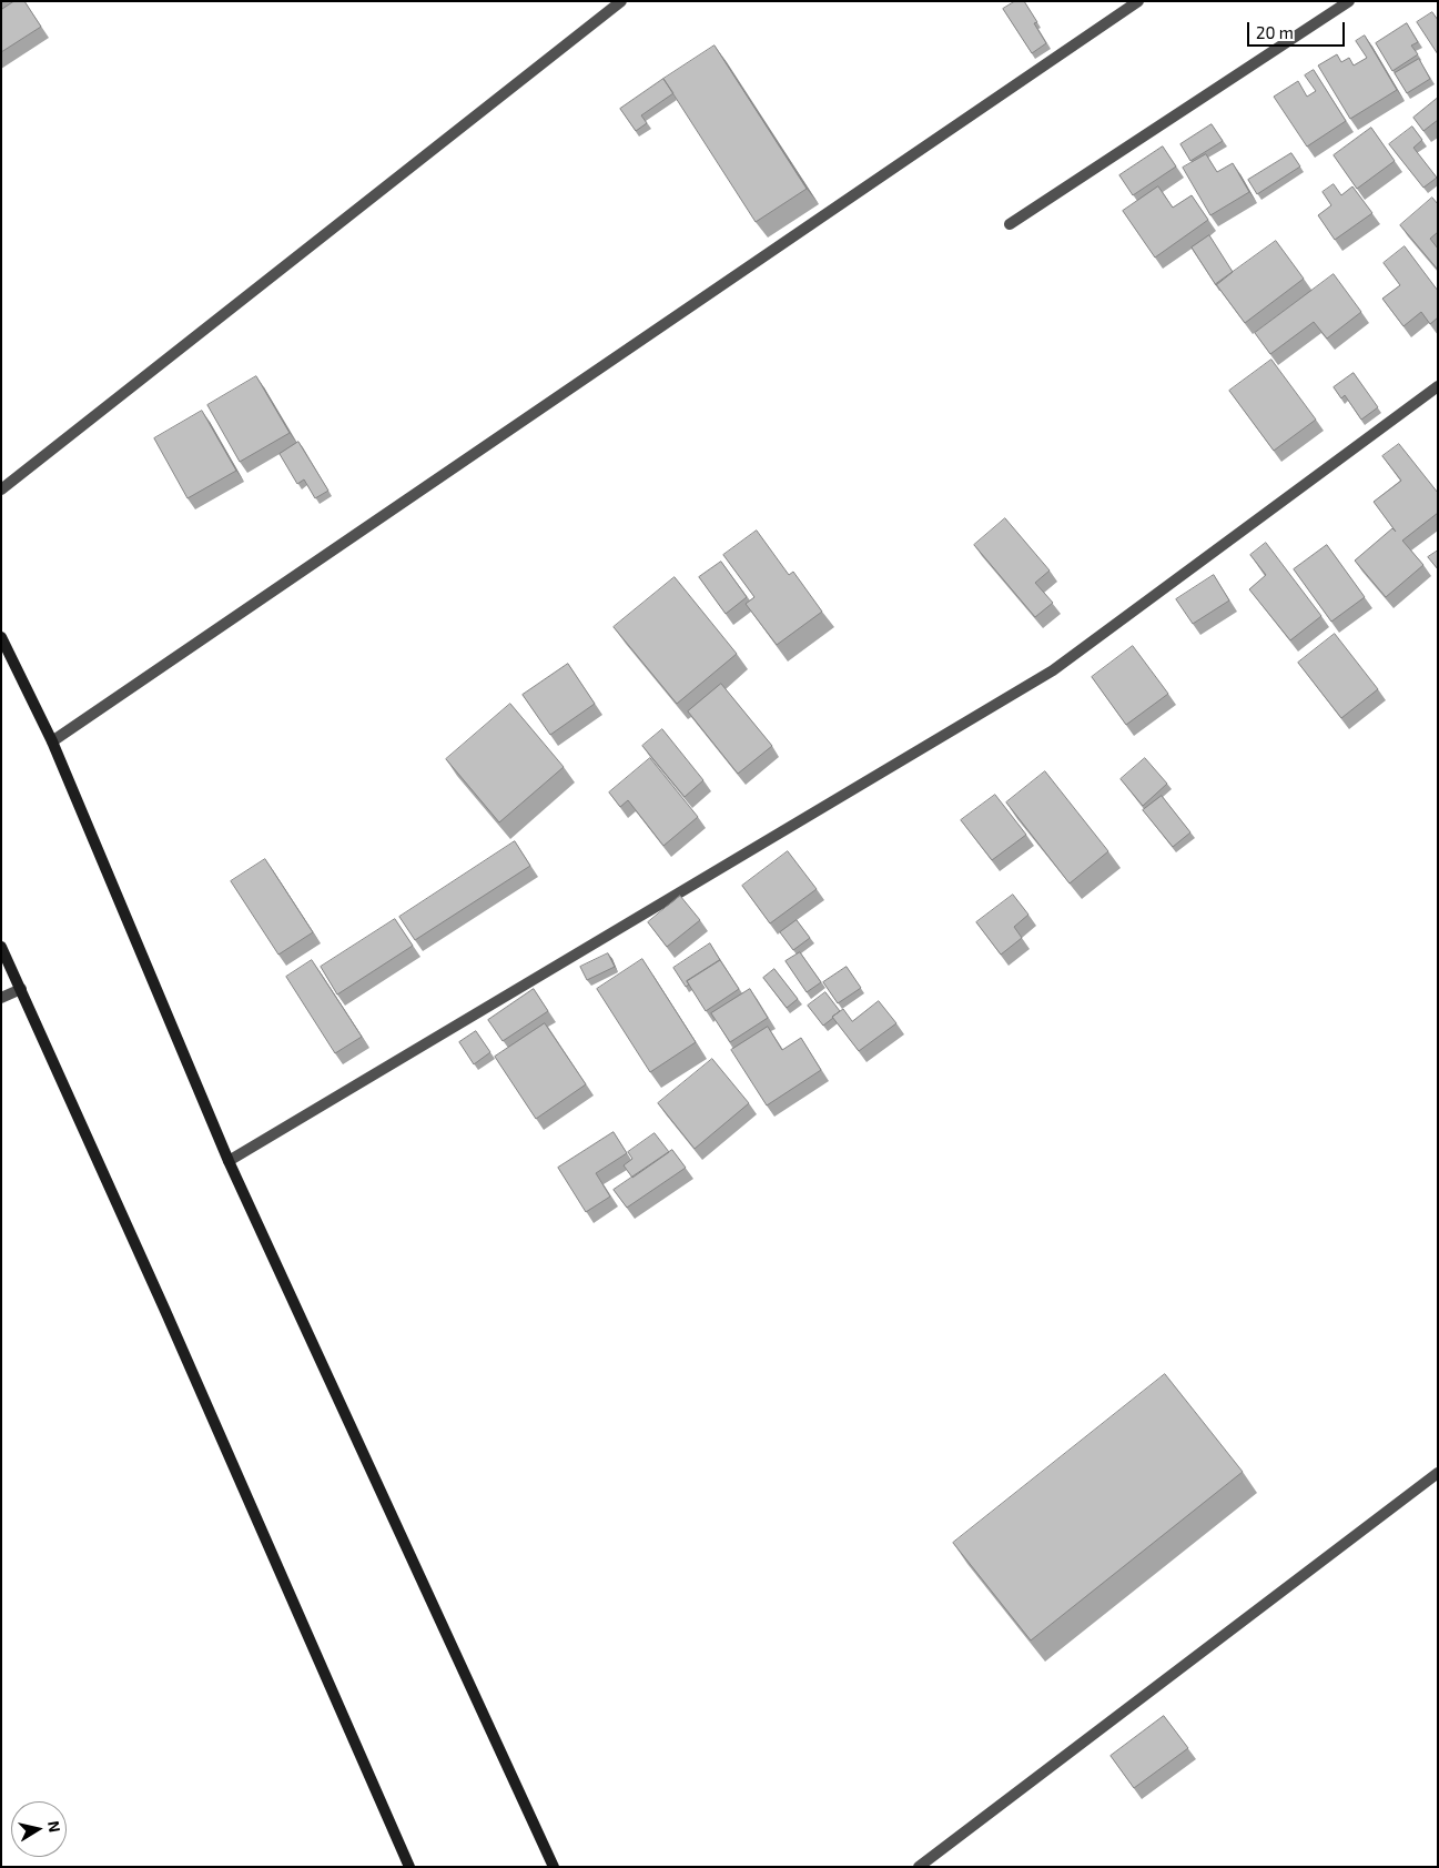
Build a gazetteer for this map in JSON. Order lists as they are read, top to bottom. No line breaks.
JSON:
{"scale_bar":"20 m","north":"right"}
